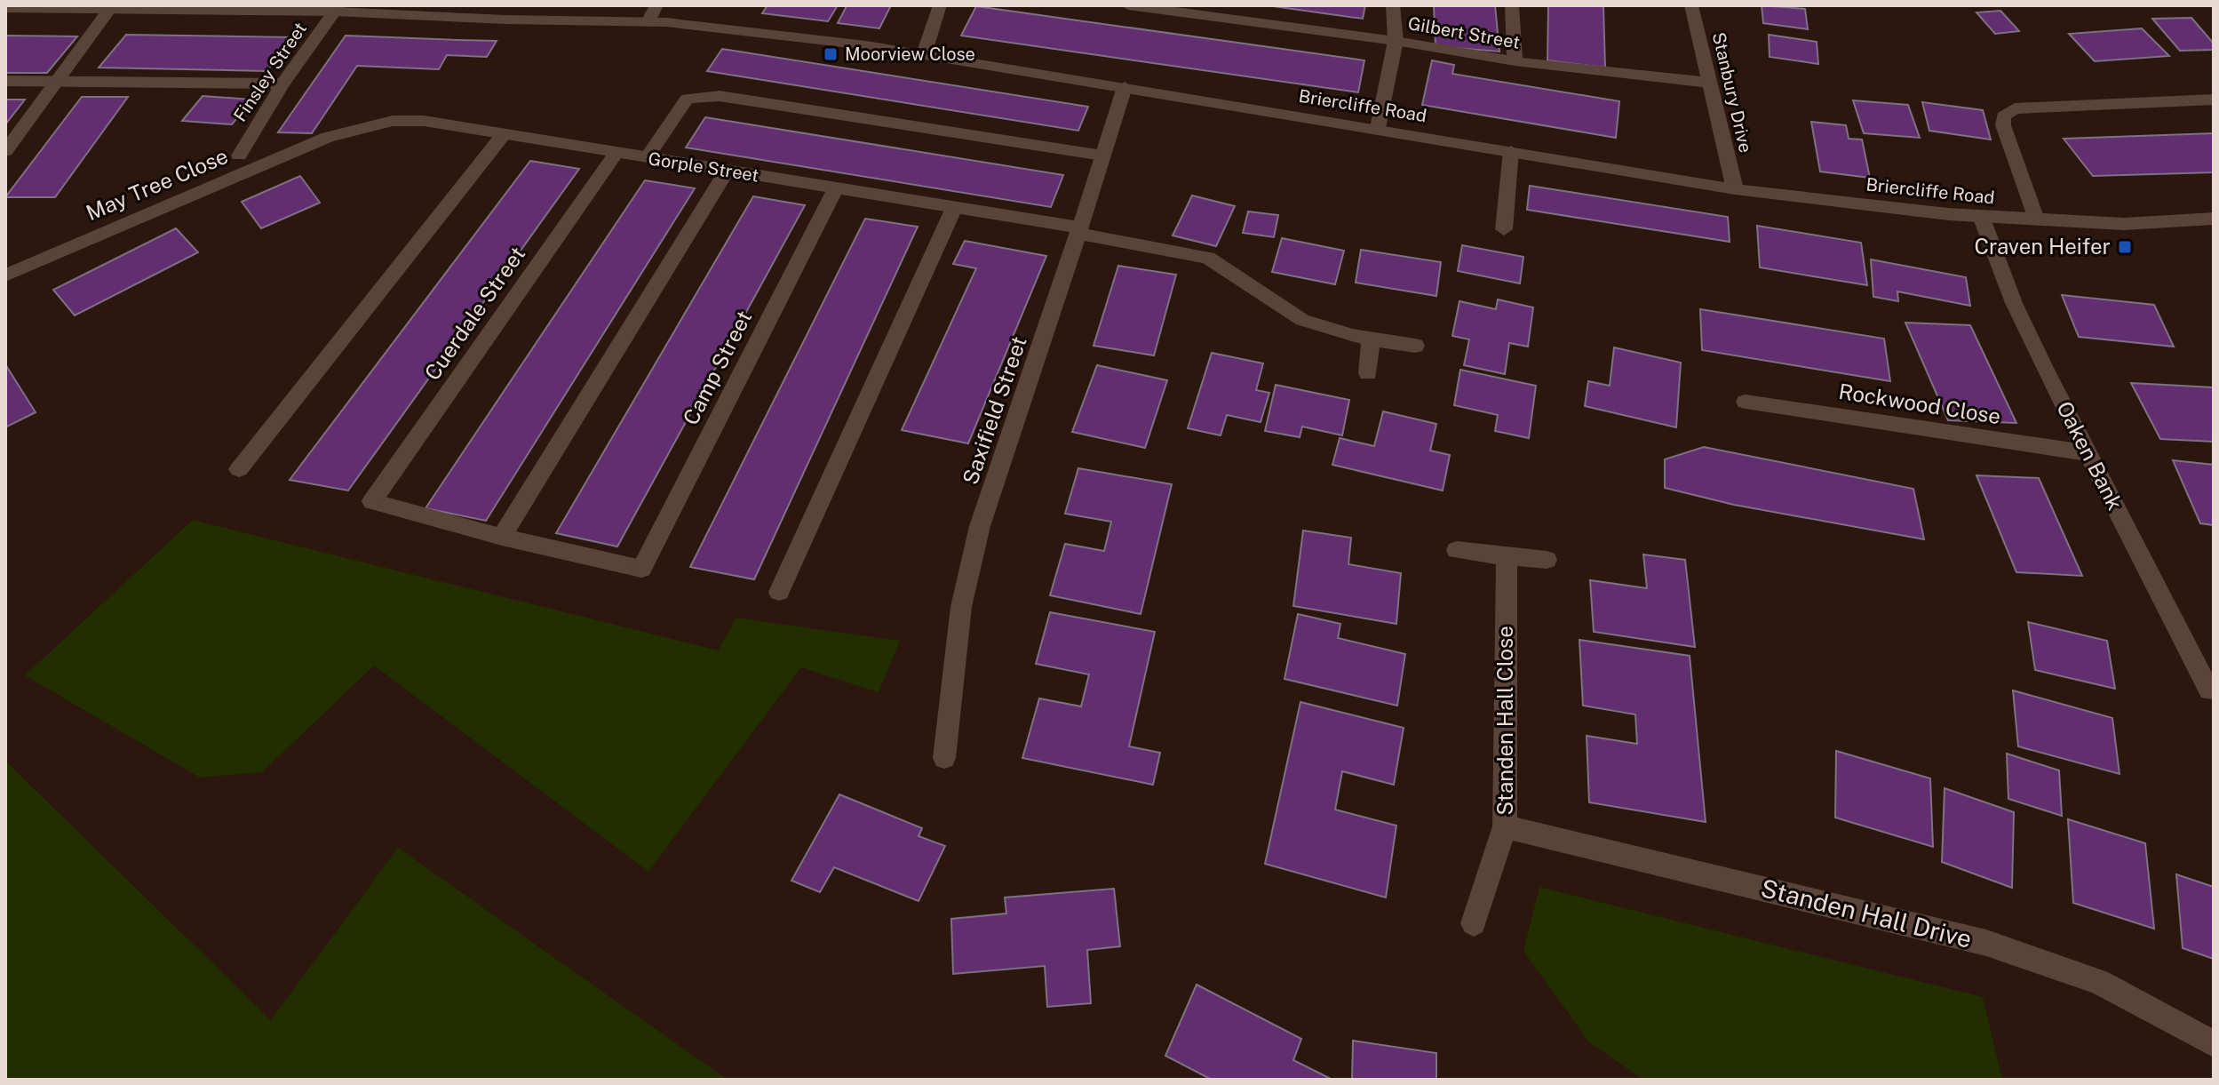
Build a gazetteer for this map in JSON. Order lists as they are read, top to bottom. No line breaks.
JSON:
{"streets":{"street":["Gilbert Street","Finsley Street","Stanbury Drive","Briercliffe Road","Gorple Street","May Tree Close","Cuerdale Street","Camp Street","Rockwood Close","Saxifield Street","Oaken Bank","Standen Hall Close","Standen Hall Drive"]},"crossings":[["Gilbert Street","Stanbury Drive"],["Finsley Street","Briercliffe Road"],["Stanbury Drive","Briercliffe Road"],["Briercliffe Road","Saxifield Street"],["Briercliffe Road","Oaken Bank"],["Gorple Street","May Tree Close"],["Gorple Street","Cuerdale Street"],["Gorple Street","Camp Street"],["Gorple Street","Saxifield Street"],["Cuerdale Street","Camp Street"],["Rockwood Close","Oaken Bank"],["Standen Hall Close","Standen Hall Drive"]],"places":{"transit":["Moorview Close","Craven Heifer"]}}
